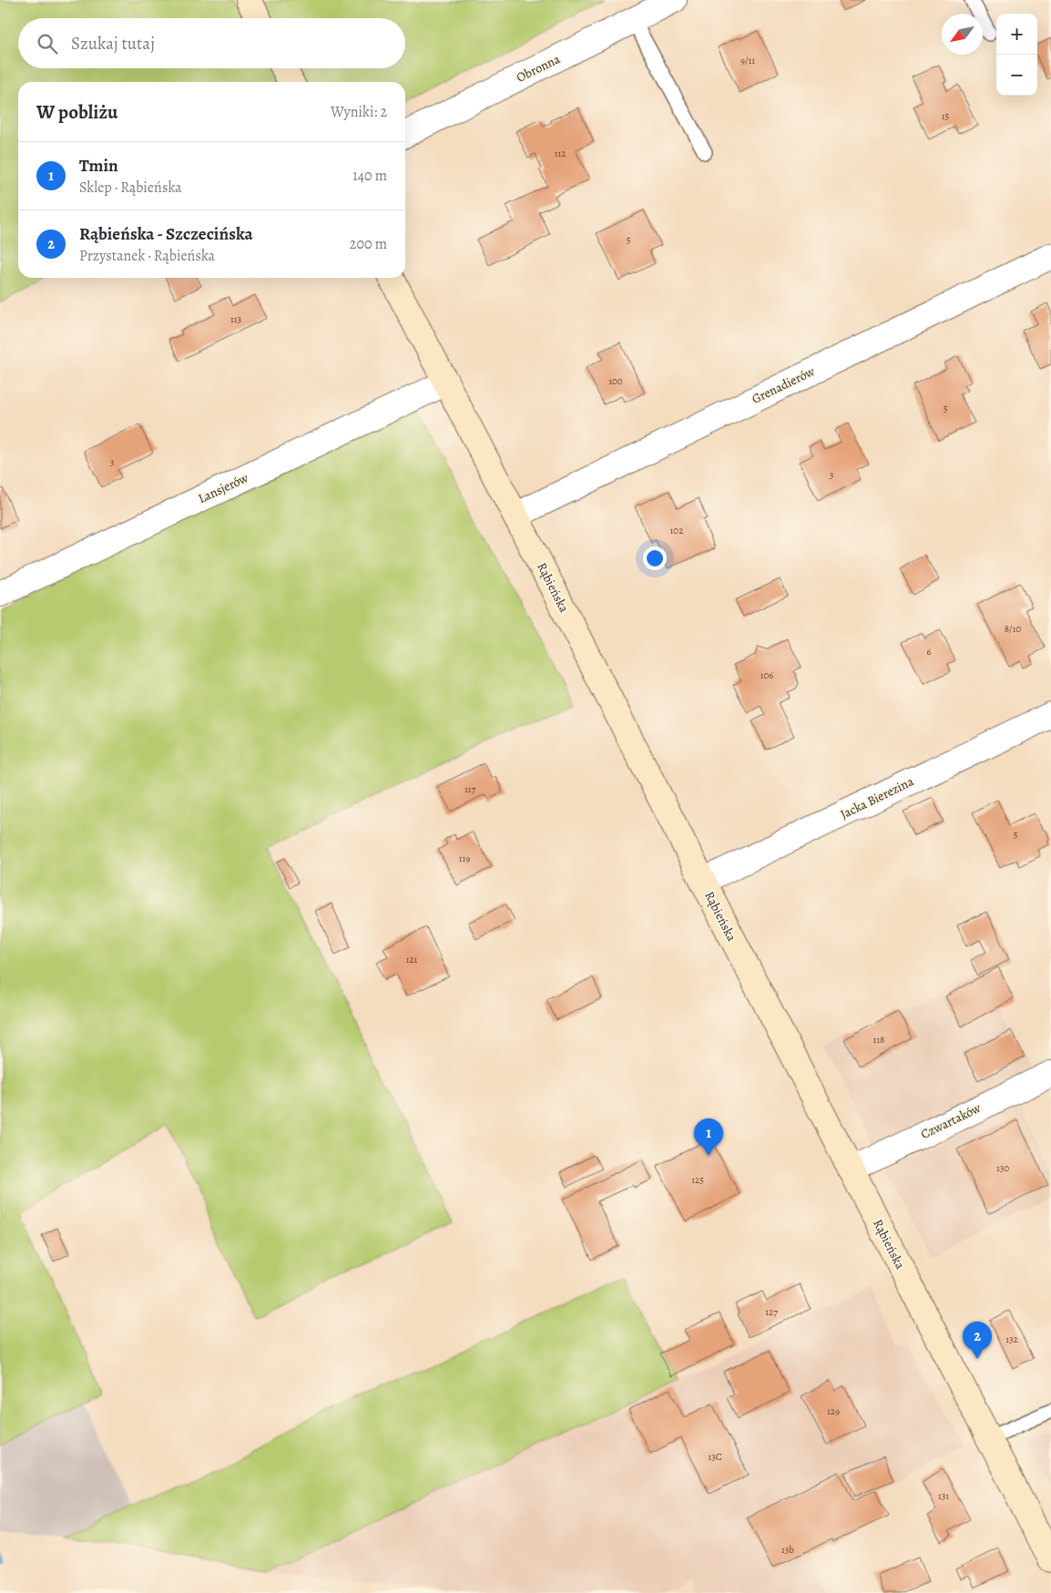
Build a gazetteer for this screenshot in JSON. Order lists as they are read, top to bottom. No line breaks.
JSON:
{"streets":{"street":["Obronna","Grenadierów","Lansjerów","Rąbieńska","Jacka Bierezina","Czwartaków"]},"crossings":[["Grenadierów","Rąbieńska"],["Lansjerów","Rąbieńska"],["Rąbieńska","Jacka Bierezina"],["Rąbieńska","Czwartaków"]],"house_numbers":["9/11","15","112","5","113","100","5","3","3","102","8/10","6","106","117","5","119","121","118","130","125","127","132","129","13C","131","13b"],"north":"bottom left","page":{"map_buttons":["+","−"],"search":"Szukaj tutaj","heading":["W pobliżu","Wyniki: 2"],"list":[{"mark":"1","name":"Tmin","note":"Sklep · Rąbieńska","value":"140 m"},{"mark":"2","name":"Rąbieńska - Szczecińska","note":"Przystanek · Rąbieńska","value":"200 m"}],"pins":["1","2"]}}
